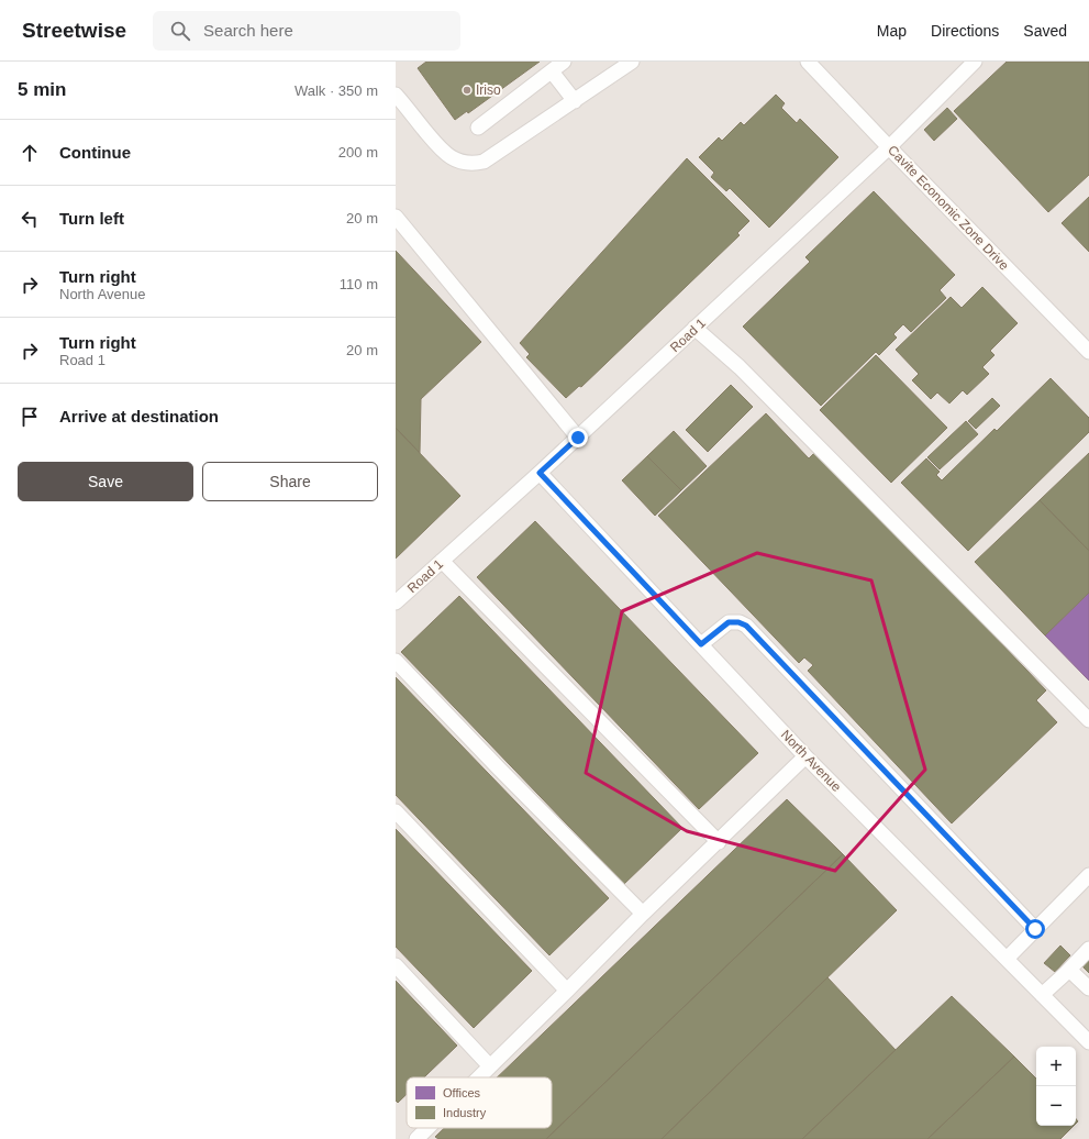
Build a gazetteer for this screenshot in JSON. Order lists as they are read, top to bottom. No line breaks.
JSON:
{"streets":{"street":["Cavite Economic Zone Drive","Road 1","North Avenue"]},"crossings":[["Cavite Economic Zone Drive","Road 1"],["Road 1","North Avenue"]],"places":["Iriso"],"legend":["Offices","Industry"],"page":{"header":"Streetwise","search":"Search here","nav":["Map","Directions","Saved"],"heading":["5 min","Walk · 350 m"],"list":[["Continue","200 m"],["Turn left","20 m"],["Turn right","North Avenue","110 m"],["Turn right","Road 1","20 m"],"Arrive at destination"],"buttons":["Save","Share"],"map_buttons":["+","−"]}}
